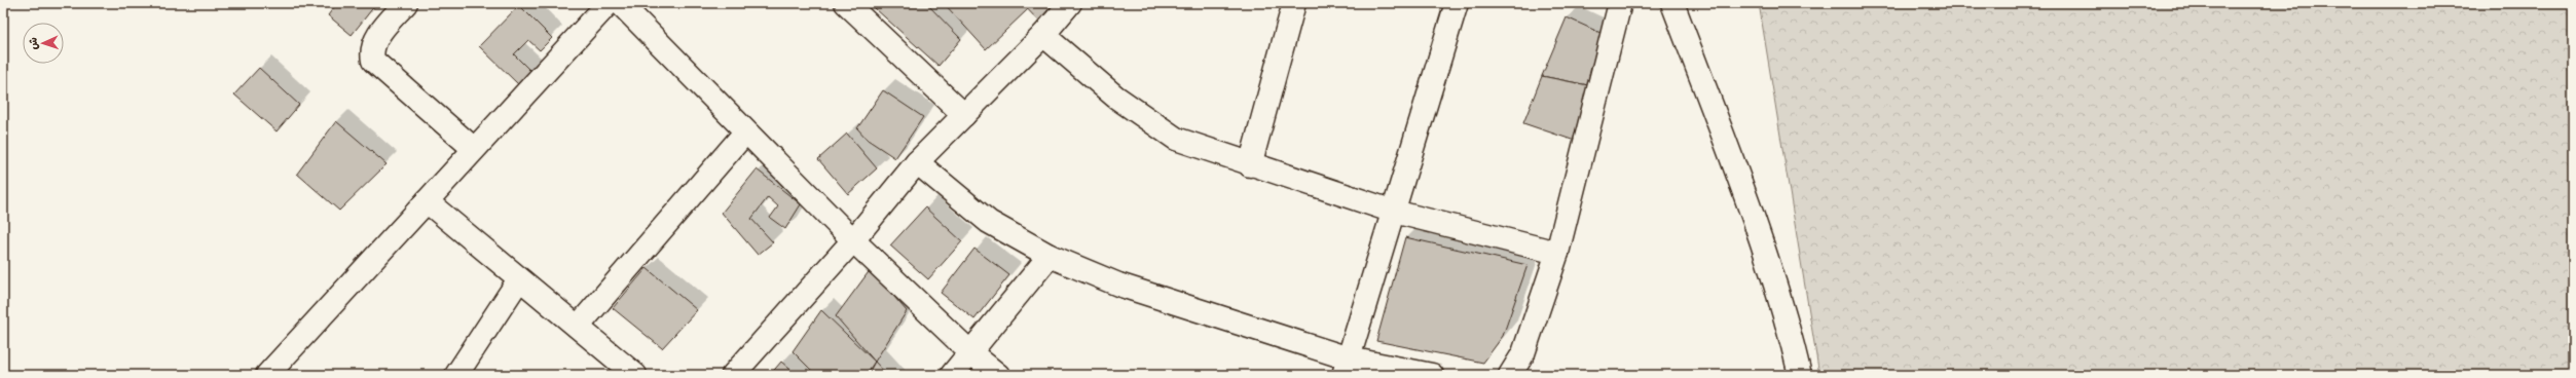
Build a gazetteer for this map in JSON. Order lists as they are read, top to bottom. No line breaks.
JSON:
{"north":"left"}
